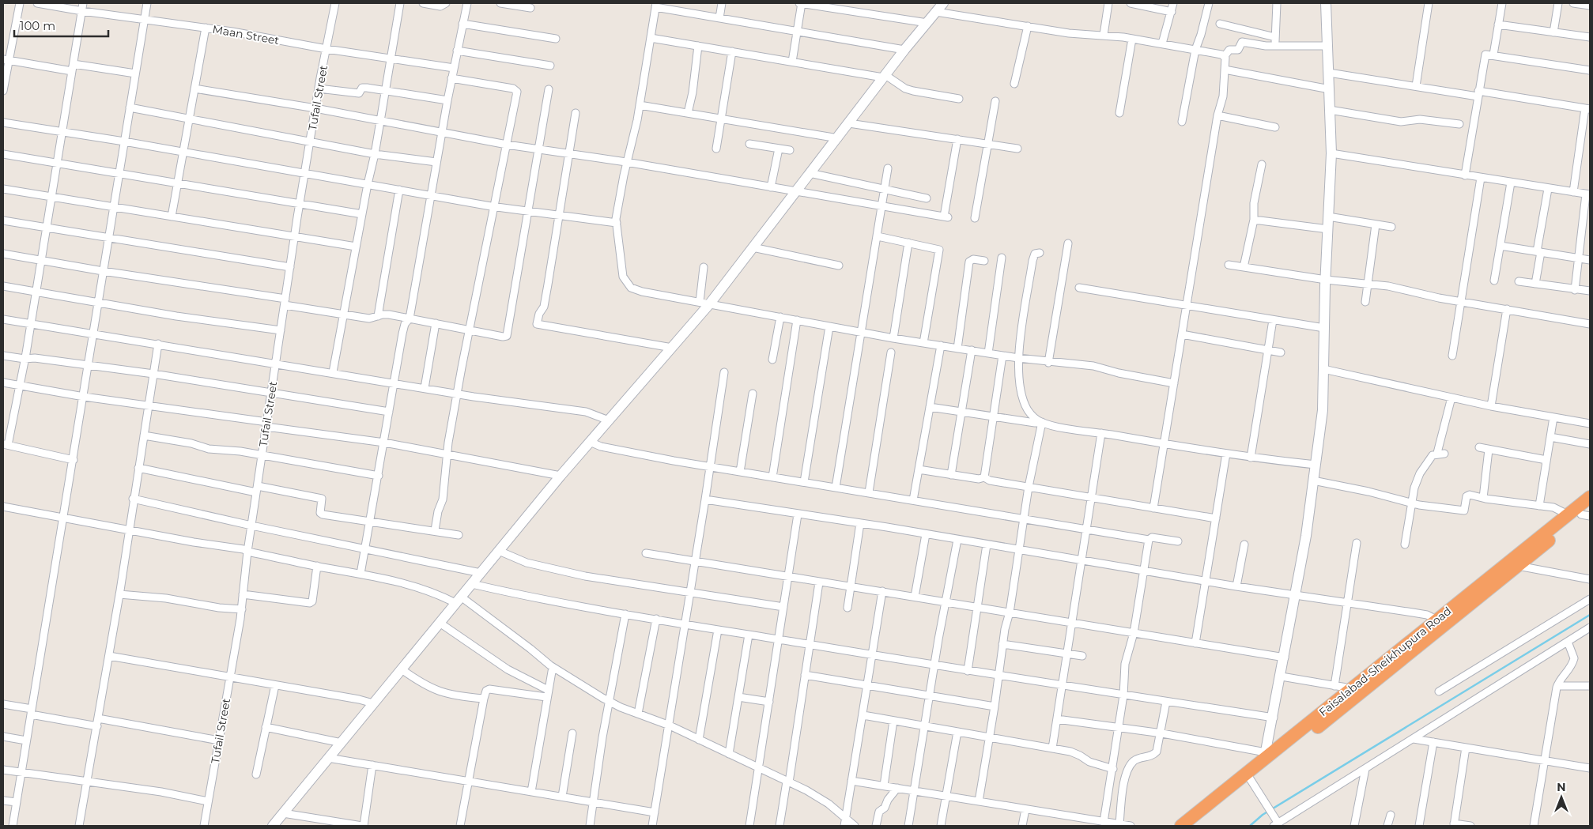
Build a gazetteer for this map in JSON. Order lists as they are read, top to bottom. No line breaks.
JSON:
{"streets":{"highway":["Faisalabad-Sheikhupura Road"],"street":["Maan Street","Tufail Street"]},"crossings":[["Maan Street","Tufail Street"]],"scale_bar":"100 m","north":"top"}
